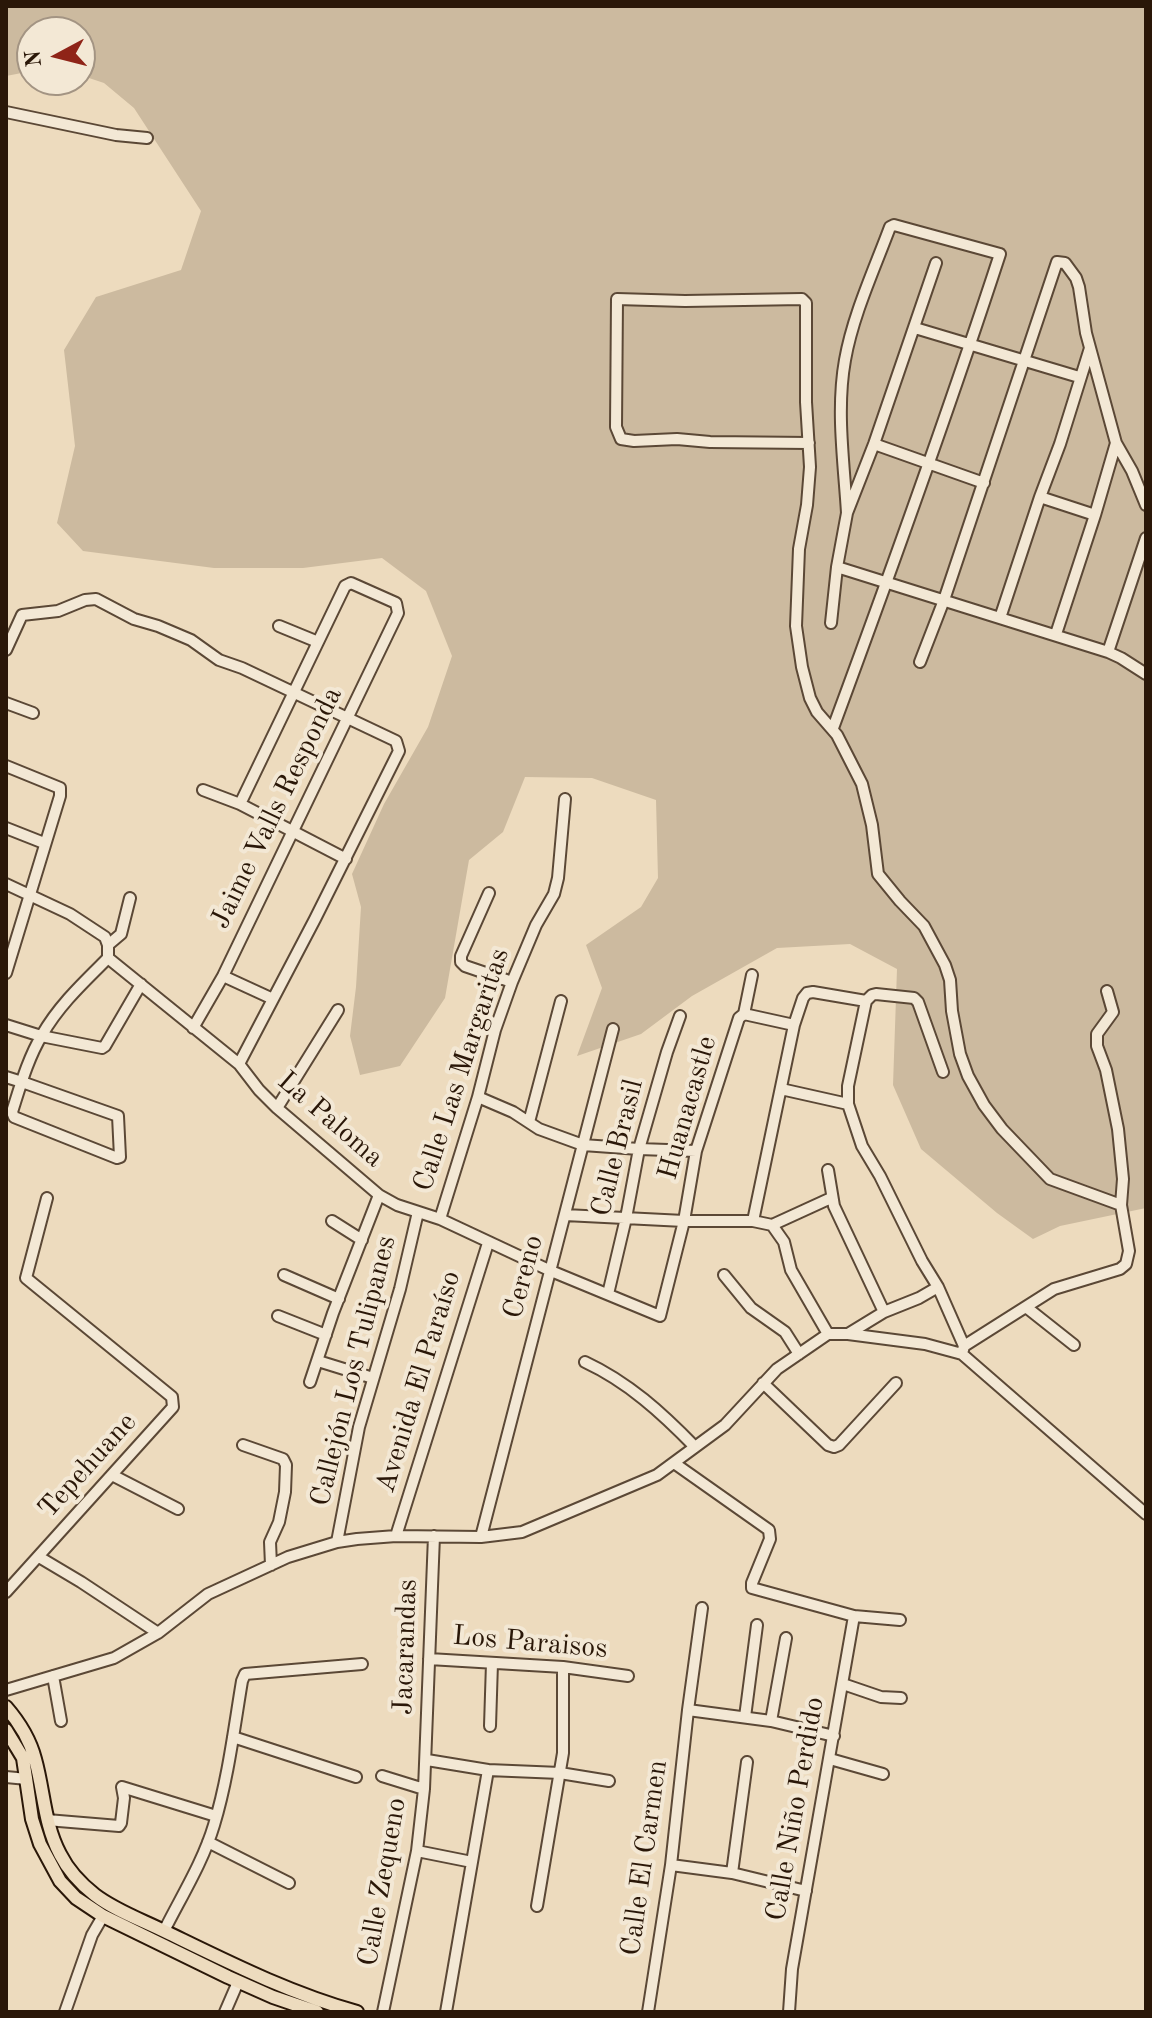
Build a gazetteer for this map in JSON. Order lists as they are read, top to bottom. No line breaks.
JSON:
{"streets":{"street":["Jaime Valls Responda","Calle Las Margaritas","Huanacastle","La Paloma","Calle Brasil","Cereno","Callejón Los Tulipanes","Avenida El Paraíso","Tepehuane","Los Paraisos","Jacarandas","Calle Niño Perdido","Calle El Carmen","Calle Zequeno"]},"crossings":[["Jaime Valls Responda","La Paloma"],["Calle Las Margaritas","La Paloma"],["Huanacastle","La Paloma"],["La Paloma","Calle Brasil"],["La Paloma","Cereno"],["La Paloma","Callejón Los Tulipanes"],["La Paloma","Avenida El Paraíso"],["Los Paraisos","Jacarandas"],["Jacarandas","Calle Zequeno"]],"north":"left"}
